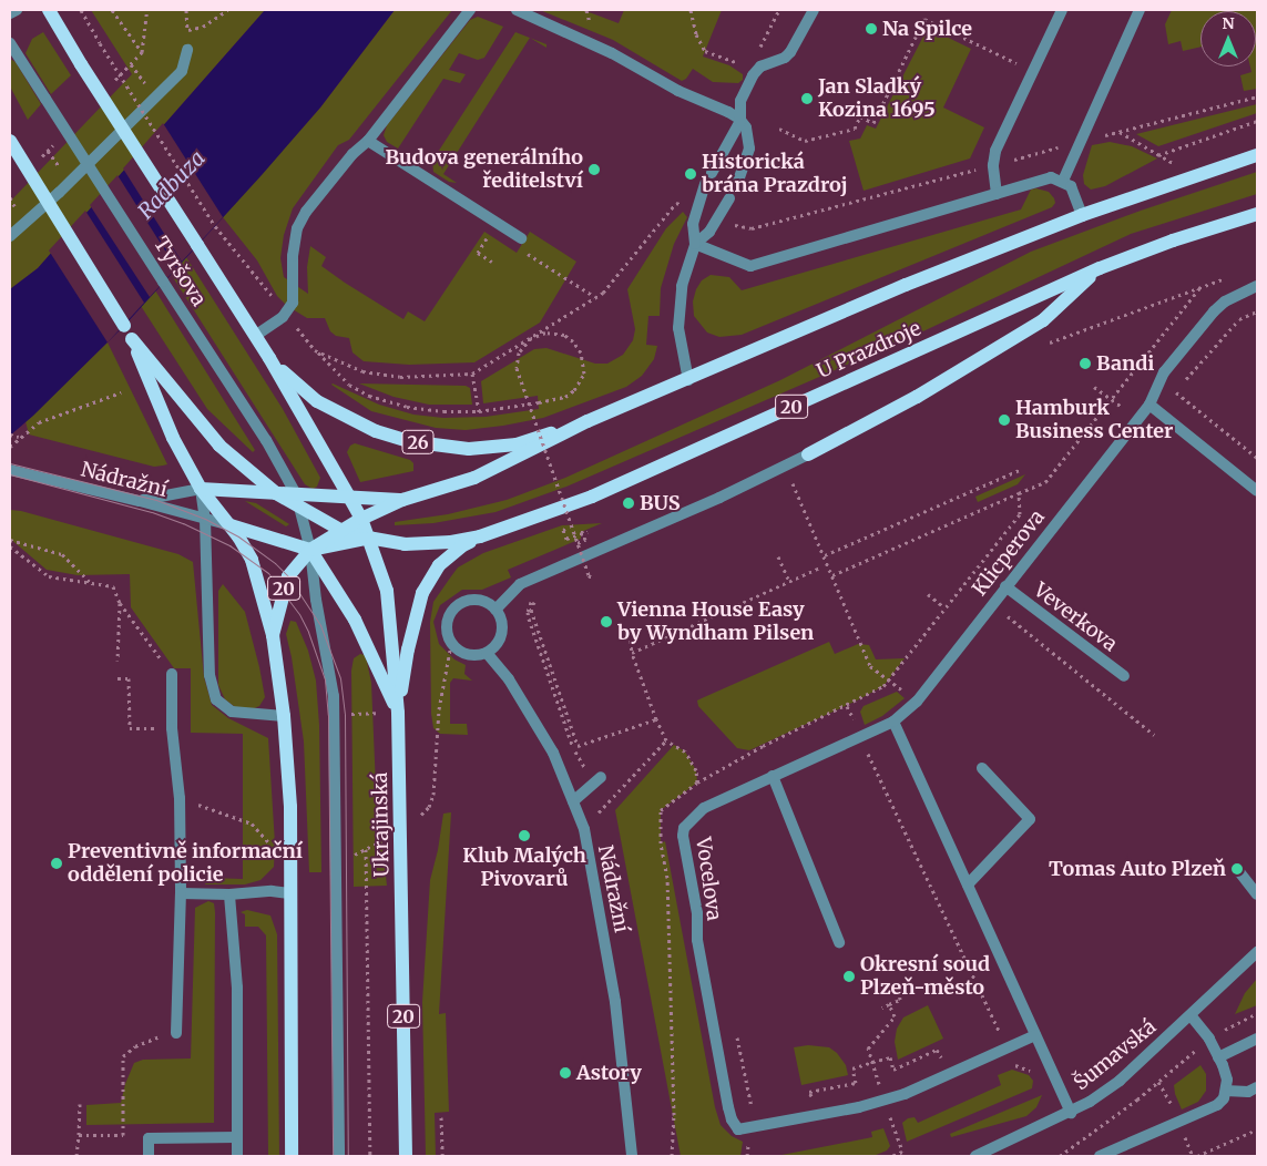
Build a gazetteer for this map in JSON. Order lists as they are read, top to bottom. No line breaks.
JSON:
{"streets":{"main road":["Tyršova","U Prazdroje","20","26","Ukrajinská"],"street":["Nádražní","Klicperova","Veverkova","Vocelova","Šumavská"]},"crossings":[["Tyršova","20"],["Tyršova","Ukrajinská"],["U Prazdroje","20"],["U Prazdroje","Ukrajinská"],["20","Ukrajinská"],["Klicperova","Veverkova"],["Klicperova","Vocelova"]],"water":["Radbuza"],"places":["Na Spilce","Jan Sladký Kozina 1695","Budova generálního ředitelství","Historická brána Prazdroj","Bandi","Hamburk Business Center","BUS","Vienna House Easy by Wyndham Pilsen","Klub Malých Pivovarů","Preventivně informační oddělení policie","Tomas Auto Plzeň","Okresní soud Plzeň-město","Astory"],"north":"top"}
